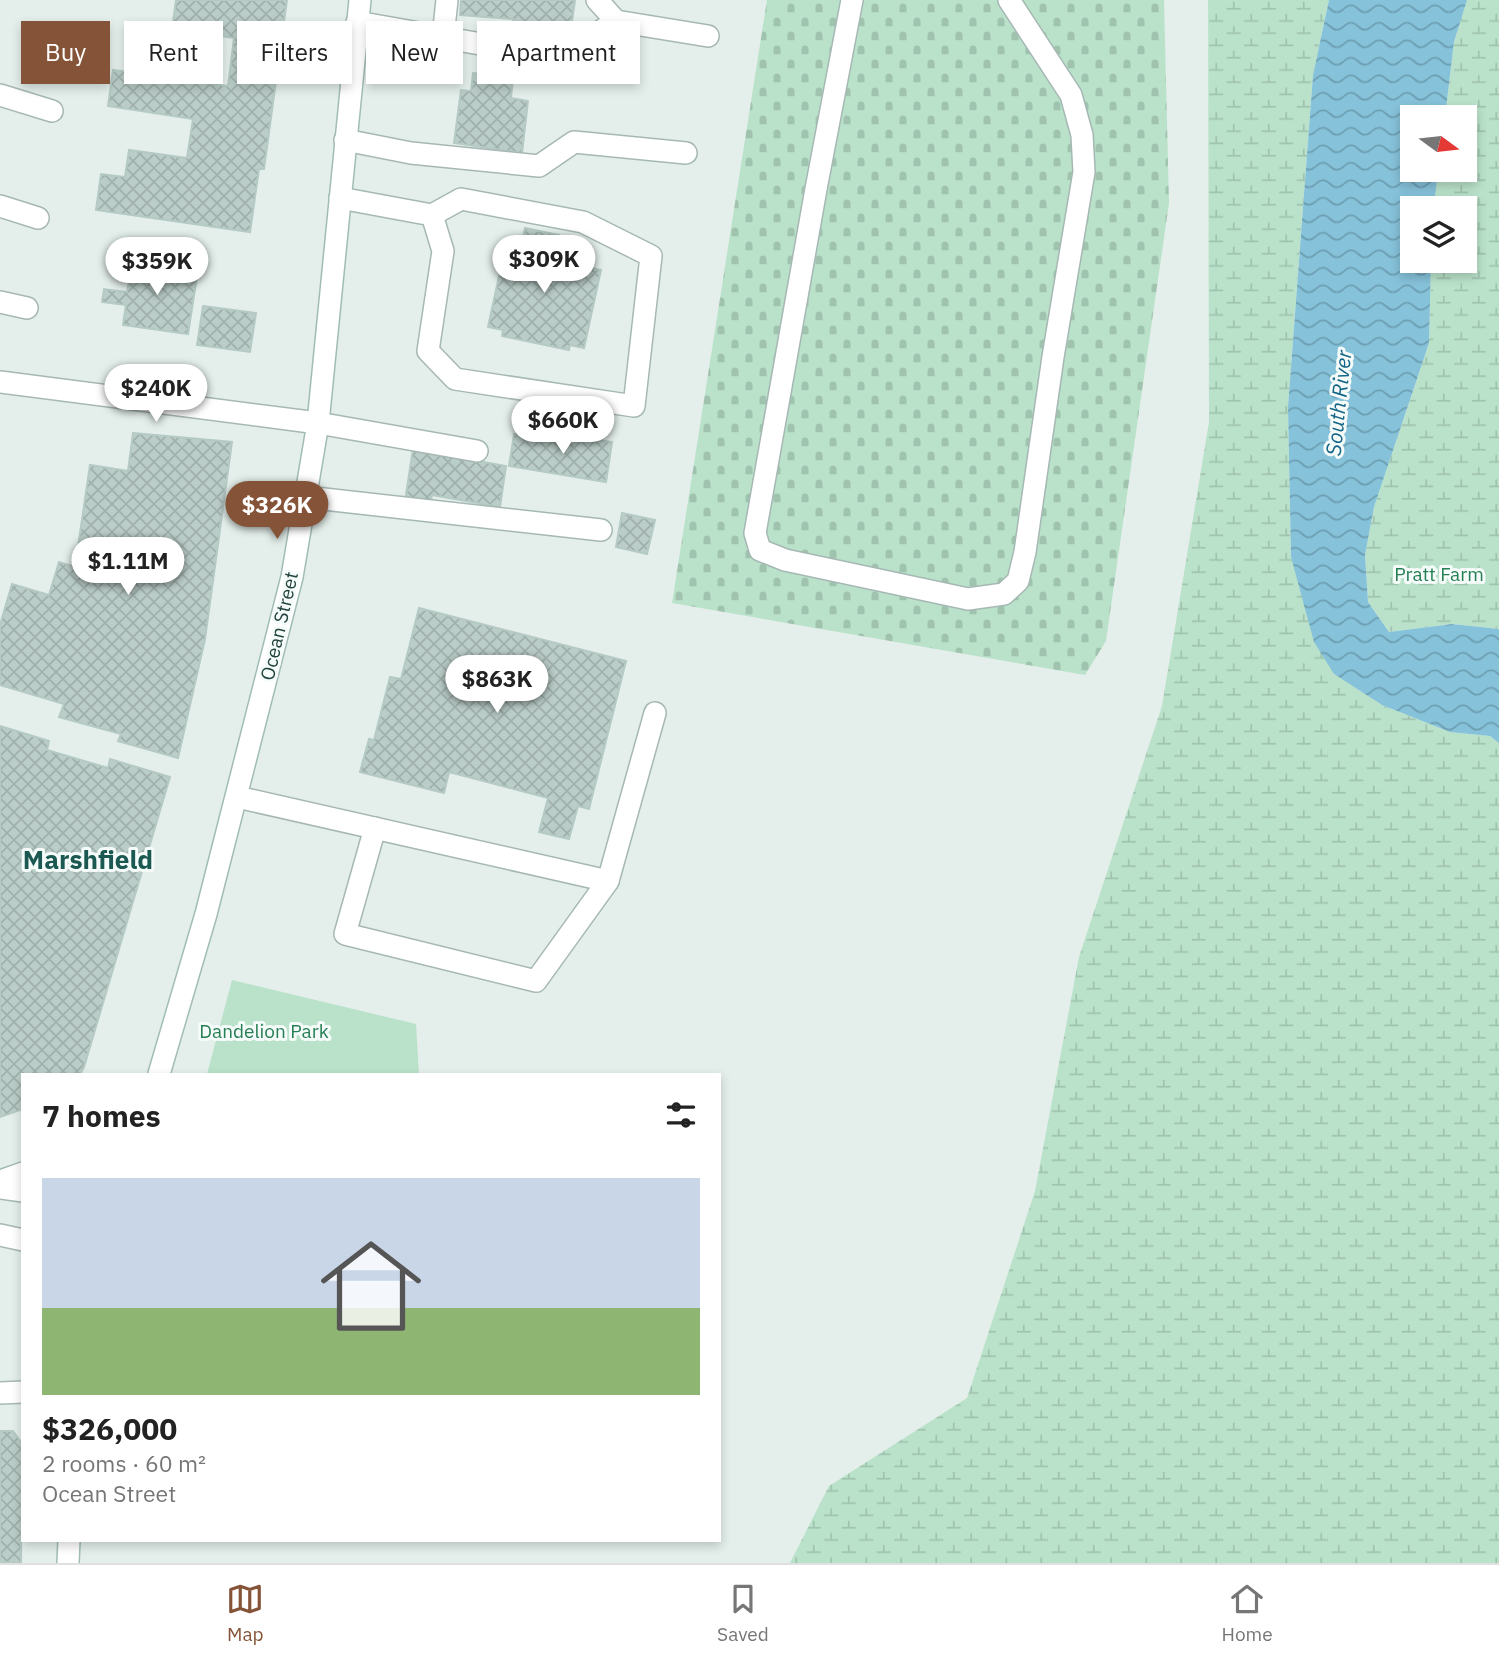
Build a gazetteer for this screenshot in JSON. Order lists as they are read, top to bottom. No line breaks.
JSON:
{"streets":{"main road":["Ocean Street"]},"districts":["Marshfield"],"water":["South River"],"parks":["Pratt Farm","Dandelion Park"],"north":"right","page":{"chip":["Buy","Rent","Filters","New","Apartment"],"price":["$309K","$359K","$240K","$660K","$326K","$1.11M","$863K"],"heading":"7 homes","list":[{"name":"$326,000","note":"2 rooms · 60 m² · Ocean Street"}],"tabs":["Map","Saved","Home"]}}
